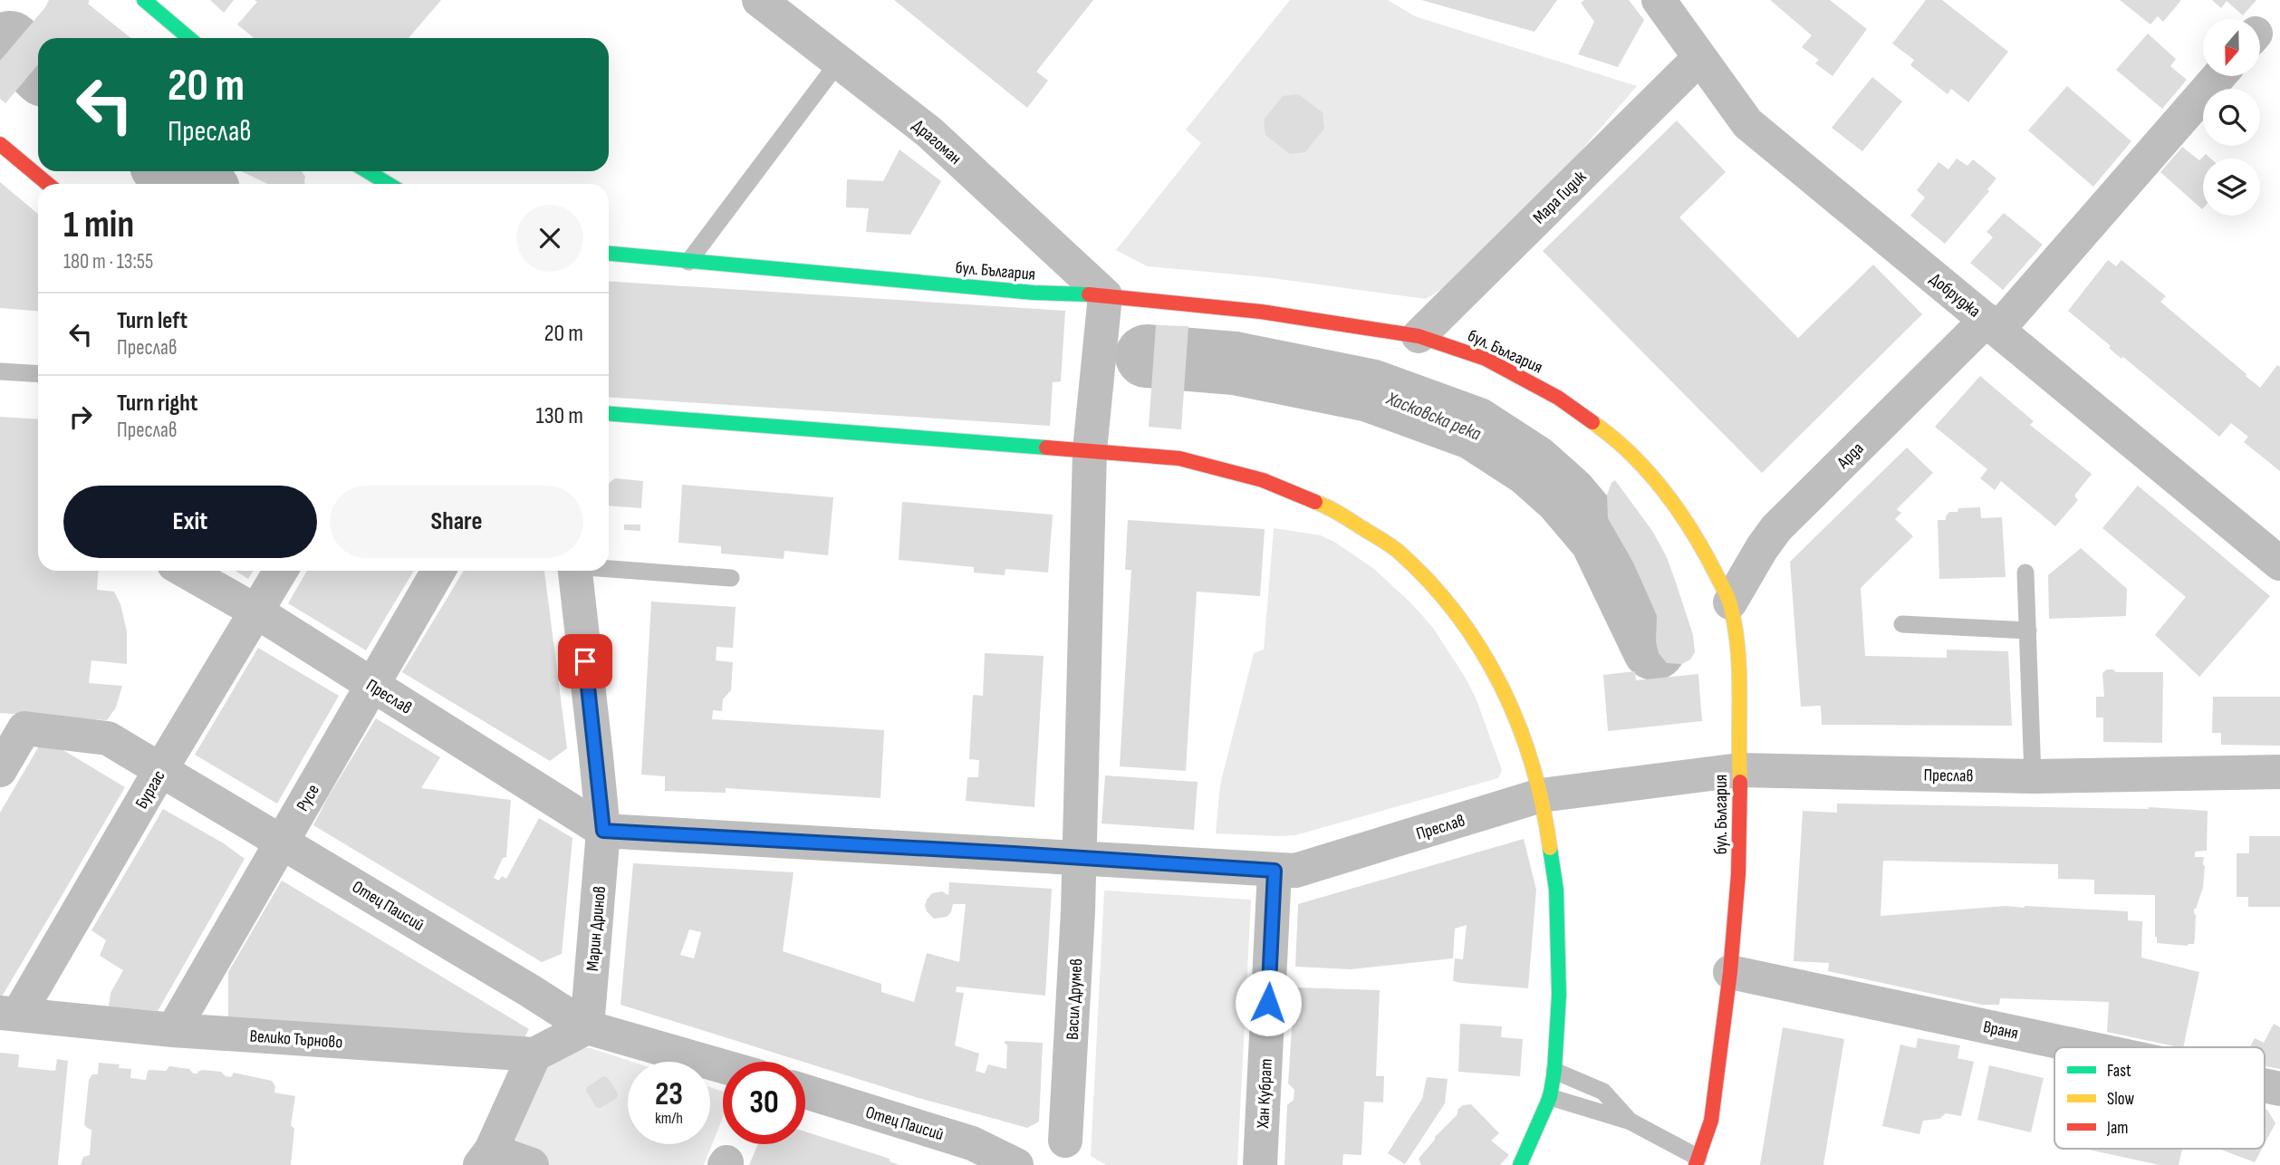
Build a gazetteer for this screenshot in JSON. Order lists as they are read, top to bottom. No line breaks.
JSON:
{"streets":{"main road":["бул. България"],"street":["Драгоман","Мара Гидик","Добруджа","Арда","Преслав","Бургас","Русе","Отец Паисий","Марин Дринов","Васил Друмев","Враня","Велико Търново","Хан Кубрат"]},"crossings":[["Драгоман","бул. България"],["Драгоман","Васил Друмев"],["Мара Гидик","бул. България"],["Мара Гидик","Добруджа"],["бул. България","Арда"],["бул. България","Преслав"],["бул. България","Васил Друмев"],["бул. България","Враня"],["Добруджа","Арда"],["Преслав","Бургас"],["Преслав","Русе"],["Преслав","Марин Дринов"],["Преслав","Васил Друмев"],["Преслав","Хан Кубрат"],["Бургас","Отец Паисий"],["Бургас","Велико Търново"],["Русе","Отец Паисий"],["Русе","Велико Търново"],["Отец Паисий","Марин Дринов"]],"water":["Хасковска река"],"legend":["Fast","Slow","Jam"],"north":"bottom","page":{"turn":["20 m","Преслав"],"heading":["1 min","180 m · 13:55"],"list":[{"name":"Turn left","note":"Преслав","value":"20 m"},{"name":"Turn right","note":"Преслав","value":"130 m"}],"buttons":["Exit","Share"],"speed":"23 km/h","limit":"30"}}
